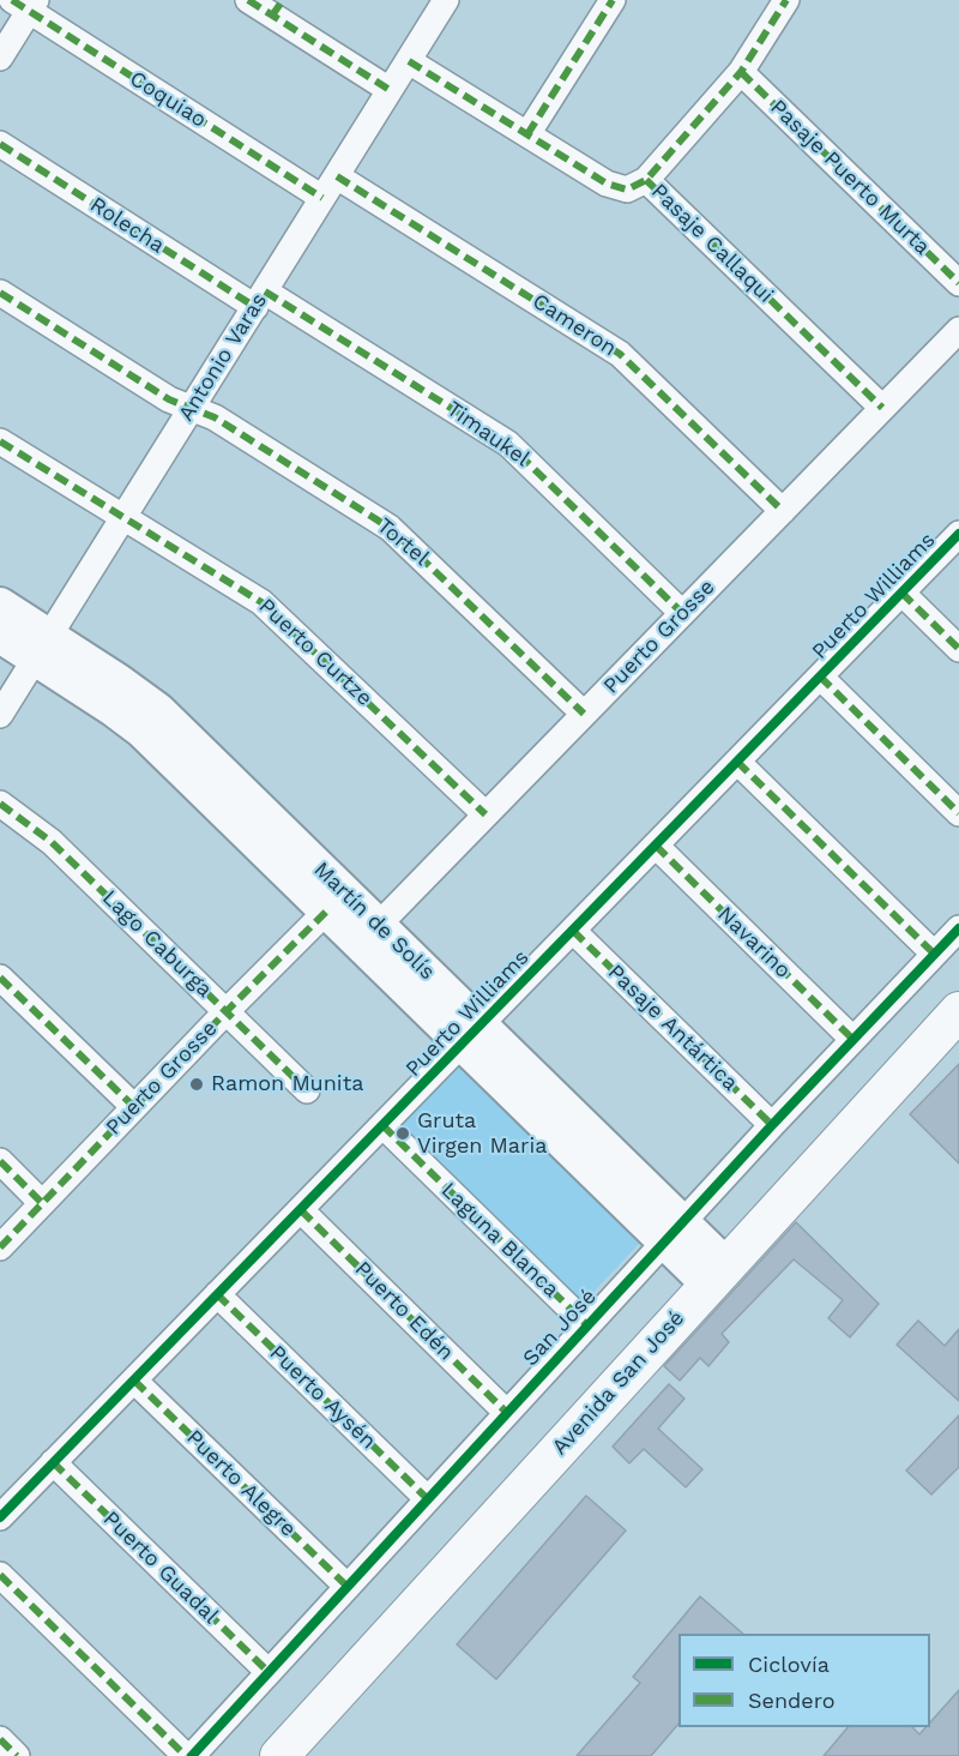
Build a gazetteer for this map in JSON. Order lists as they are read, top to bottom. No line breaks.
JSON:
{"streets":{"main road":["Avenida San José"],"street":["Coquiao","Pasaje Puerto Murta","Rolecha","Pasaje Callaqui","Cameron","Antonio Varas","Timaukel","Tortel","Puerto Williams","Puerto Grosse","Puerto Curtze","Martín de Solís","Navarino","Lago Caburga","Pasaje Antártica","Laguna Blanca","Puerto Edén","San José","Puerto Aysén","Puerto Alegre","Puerto Guadal"]},"crossings":[["Coquiao","Antonio Varas"],["Rolecha","Antonio Varas"],["Rolecha","Timaukel"],["Pasaje Callaqui","Antonio Varas"],["Pasaje Callaqui","Puerto Grosse"],["Cameron","Antonio Varas"],["Cameron","Puerto Grosse"],["Antonio Varas","Timaukel"],["Antonio Varas","Tortel"],["Antonio Varas","Puerto Curtze"],["Antonio Varas","Martín de Solís"],["Timaukel","Puerto Grosse"],["Tortel","Puerto Grosse"],["Puerto Williams","Martín de Solís"],["Puerto Williams","Navarino"],["Puerto Williams","Pasaje Antártica"],["Puerto Williams","Laguna Blanca"],["Puerto Williams","Puerto Edén"],["Puerto Williams","Puerto Aysén"],["Puerto Williams","Puerto Alegre"],["Puerto Williams","Puerto Guadal"],["Puerto Grosse","Puerto Curtze"],["Puerto Grosse","Martín de Solís"],["Puerto Grosse","Lago Caburga"],["Martín de Solís","San José"],["Martín de Solís","Avenida San José"],["Navarino","San José"],["Pasaje Antártica","San José"],["Laguna Blanca","San José"],["Puerto Edén","San José"],["San José","Puerto Aysén"],["San José","Puerto Alegre"],["San José","Puerto Guadal"]],"places":["Ramon Munita","Gruta Virgen Maria"],"legend":["Ciclovía","Sendero"]}
